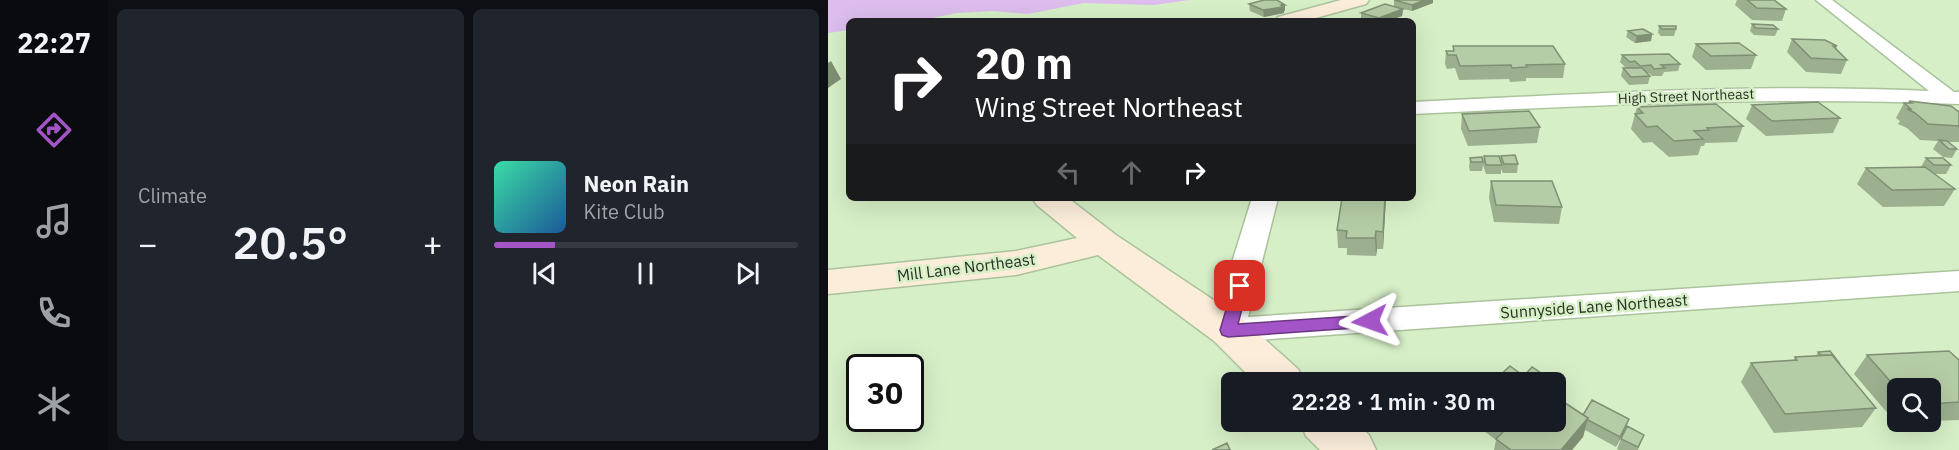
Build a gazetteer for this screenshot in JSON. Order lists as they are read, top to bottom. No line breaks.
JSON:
{"streets":{"street":["High Street Northeast","Mill Lane Northeast","Sunnyside Lane Northeast"]},"page":{"tabs":"22:27","tile":"Climate","turn":["20 m","Wing Street Northeast"],"song":["Neon Rain","Kite Club"],"heat":["−","20.5°","+"],"limit":"30","trip":"22:28 · 1 min · 30 m"}}
